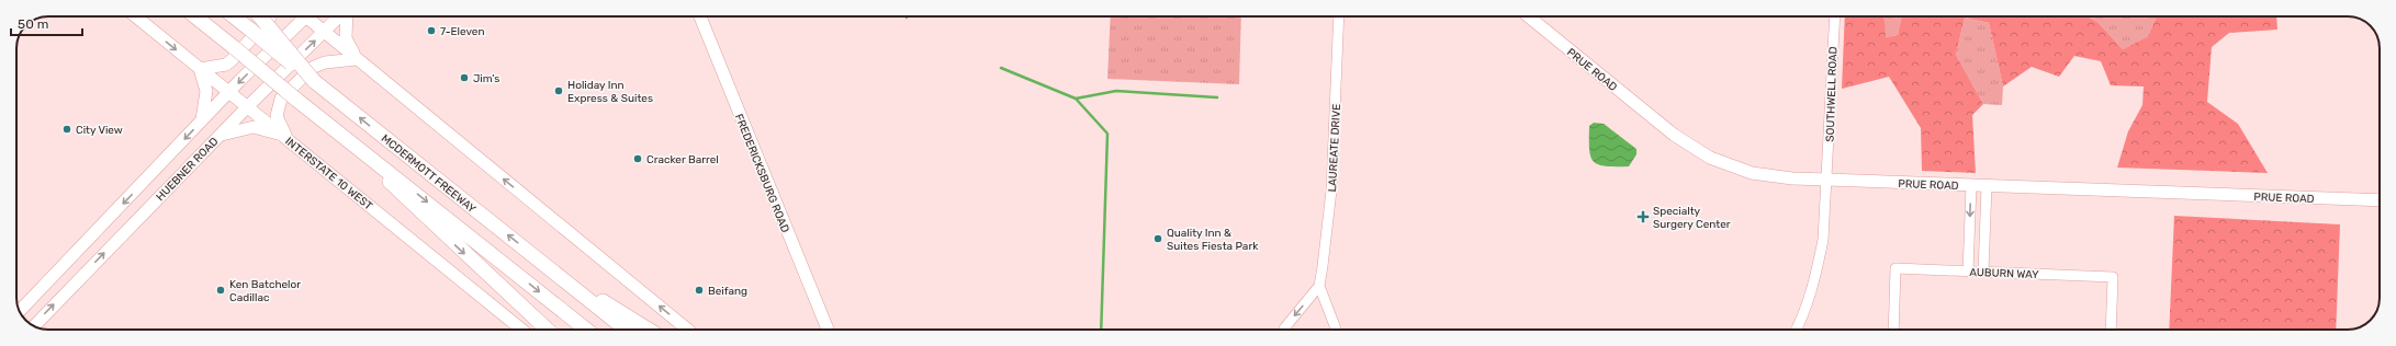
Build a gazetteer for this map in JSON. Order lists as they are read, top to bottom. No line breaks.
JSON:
{"streets":{"highway":["MCDERMOTT FREEWAY"],"main road":["PRUE ROAD","HUEBNER ROAD","INTERSTATE 10 WEST","FREDERICKSBURG ROAD"],"street":["SOUTHWELL ROAD","LAUREATE DRIVE","AUBURN WAY"]},"crossings":[["PRUE ROAD","SOUTHWELL ROAD"],["HUEBNER ROAD","INTERSTATE 10 WEST"]],"places":{"other":["7-Eleven","Jim's","Holiday Inn Express & Suites","City View","Cracker Barrel","Quality Inn & Suites Fiesta Park","Ken Batchelor Cadillac","Beifang"],"health":["Specialty Surgery Center"]},"scale_bar":"50 m"}
